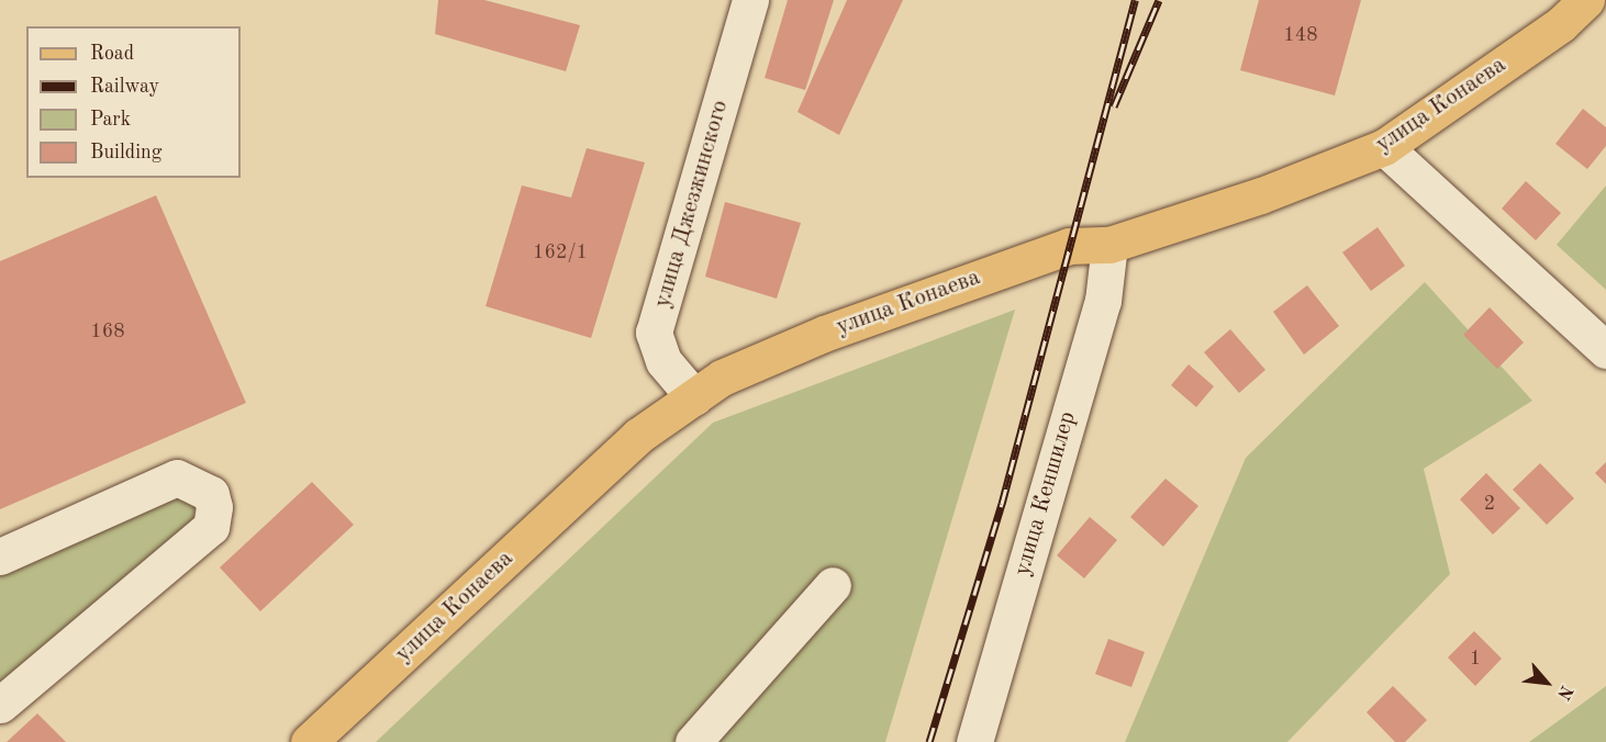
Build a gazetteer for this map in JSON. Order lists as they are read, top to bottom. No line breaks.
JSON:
{"streets":{"main road":["улица Конаева"],"street":["улица Джезжинского","улица Кеншилер"]},"crossings":[["улица Конаева","улица Джезжинского"],["улица Конаева","улица Кеншилер"]],"house_numbers":["148","162/1","168","2","1"],"legend":["Road","Railway","Park","Building"],"north":"bottom right"}
